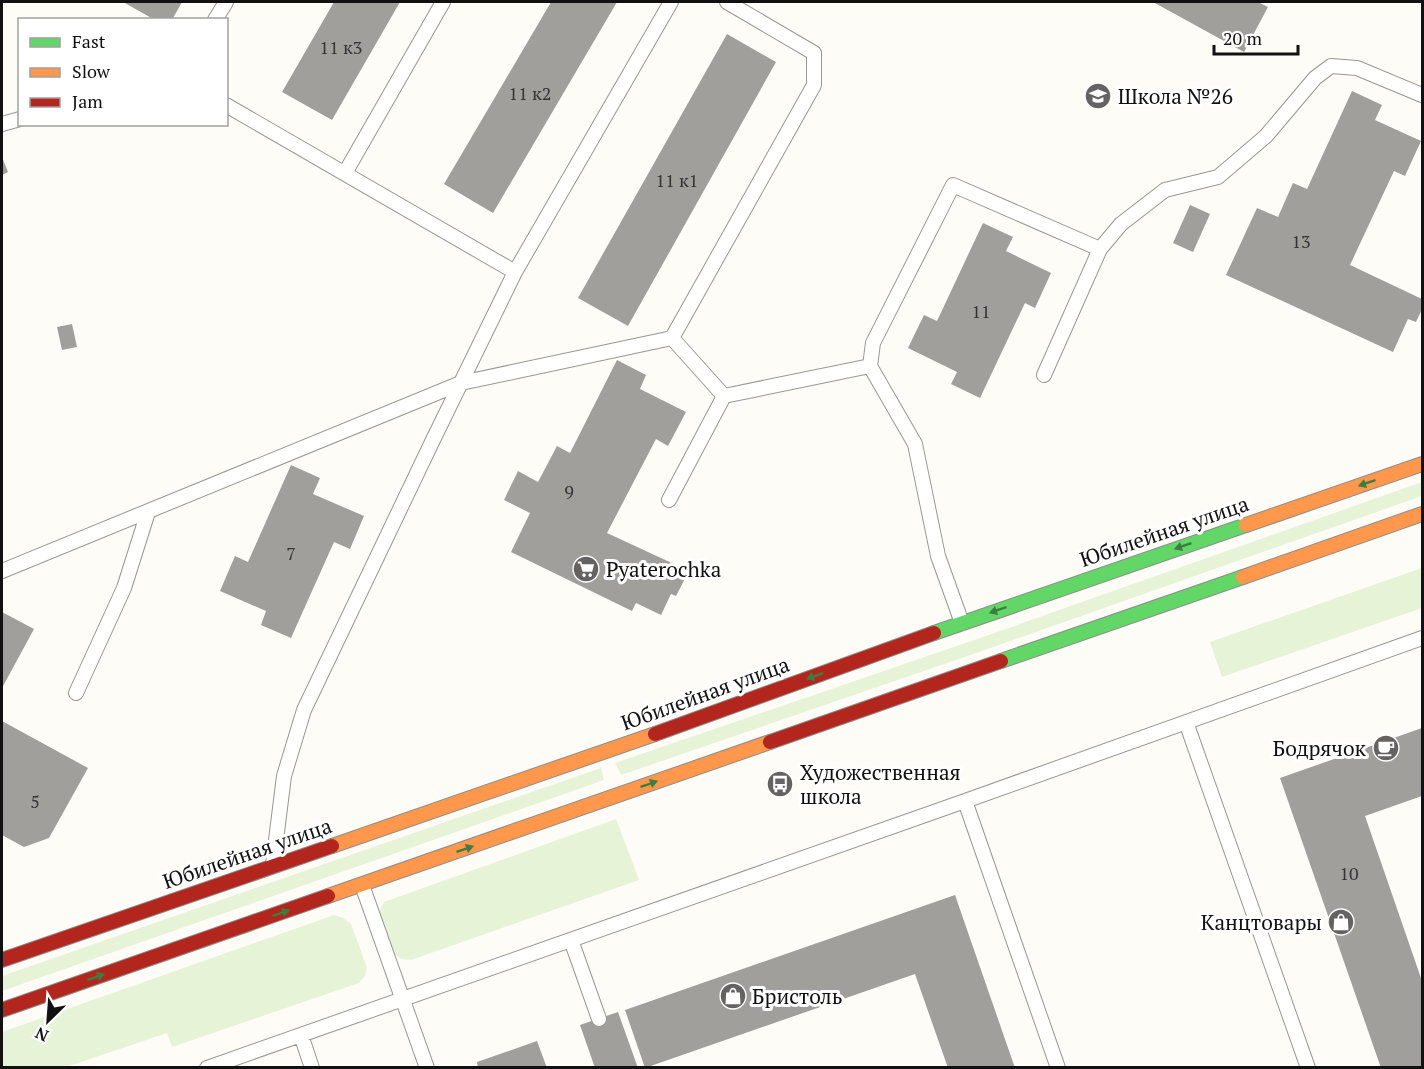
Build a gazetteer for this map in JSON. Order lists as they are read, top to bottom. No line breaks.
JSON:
{"streets":{"main road":["Юбилейная улица"]},"places":{"school or university":["Школа №26"],"supermarket":["Pyaterochka"],"cafe":["Бодрячок"],"bus stop":["Художественная школа"],"shop":["Канцтовары","Бристоль"]},"house_numbers":["11 к3","11 к2","11 к1","13","11","9","7","5","10"],"legend":["Fast","Slow","Jam"],"scale_bar":"20 m","north":"bottom left"}
